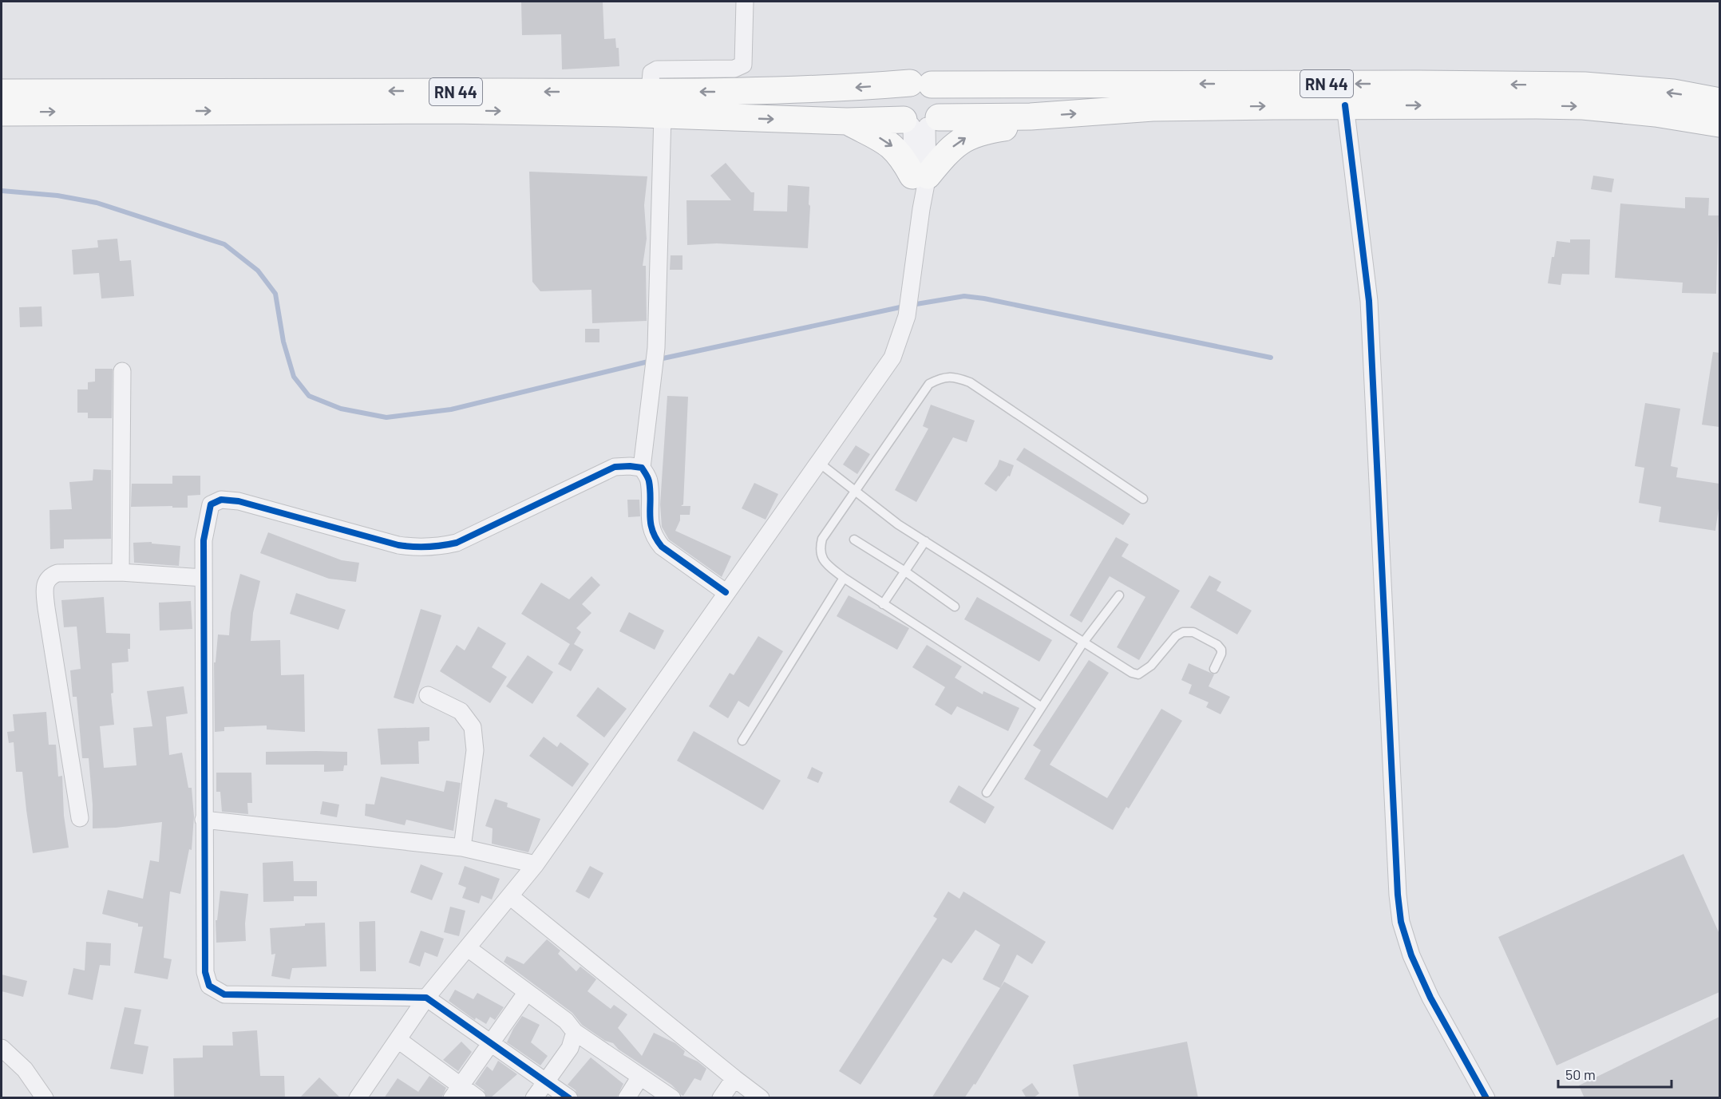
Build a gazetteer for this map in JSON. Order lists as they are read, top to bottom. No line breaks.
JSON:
{"streets":{"highway":["RN 44"]},"scale_bar":"50 m"}
